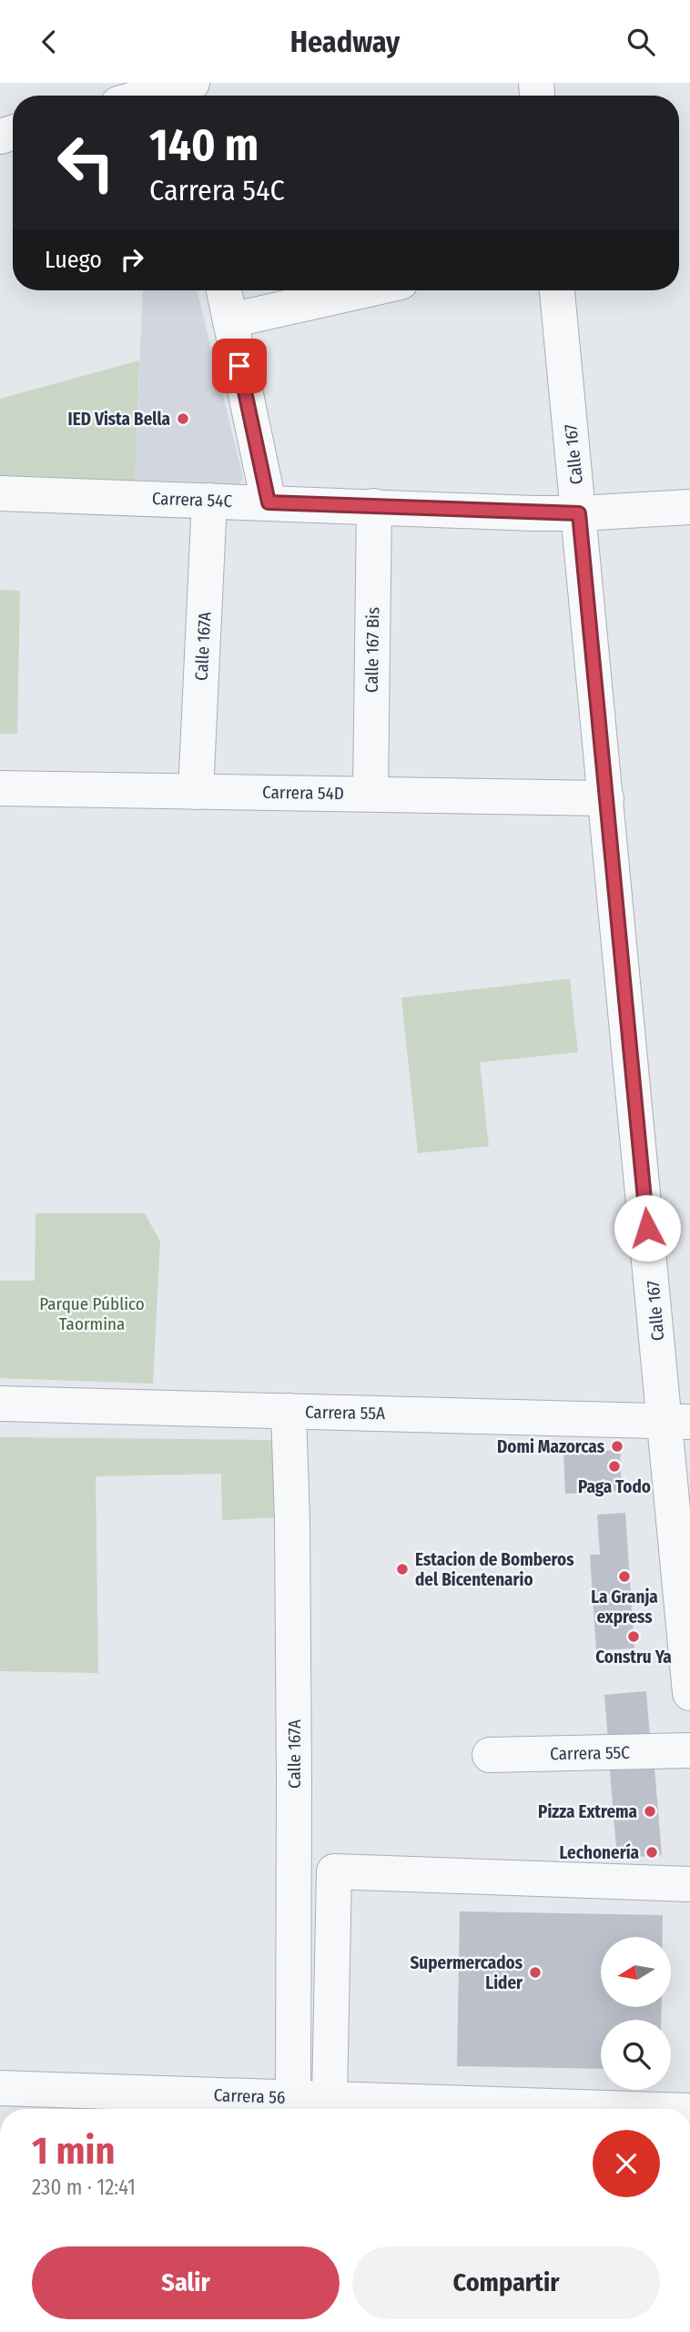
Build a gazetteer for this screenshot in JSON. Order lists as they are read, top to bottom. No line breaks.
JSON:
{"streets":{"street":["Calle 167","Carrera 54C","Calle 167A","Calle 167 Bis","Carrera 54D","Carrera 55A","Carrera 55C","Carrera 56"]},"crossings":[["Calle 167","Carrera 54C"],["Calle 167","Carrera 54D"],["Calle 167","Carrera 55A"],["Carrera 54C","Calle 167A"],["Carrera 54C","Calle 167 Bis"],["Calle 167A","Carrera 54D"],["Calle 167A","Carrera 55A"],["Calle 167A","Carrera 56"],["Calle 167 Bis","Carrera 54D"]],"parks":["Parque Público Taormina"],"places":["IED Vista Bella","Domi Mazorcas","Paga Todo","Estacion de Bomberos del Bicentenario","La Granja express","Constru Ya","Pizza Extrema","Lechonería","Supermercados Lider"],"north":"left","page":{"header":"Headway","turn":["140 m","Carrera 54C"],"then":"Luego","heading":["1 min","230 m · 12:41"],"buttons":["Salir","Compartir"]}}
